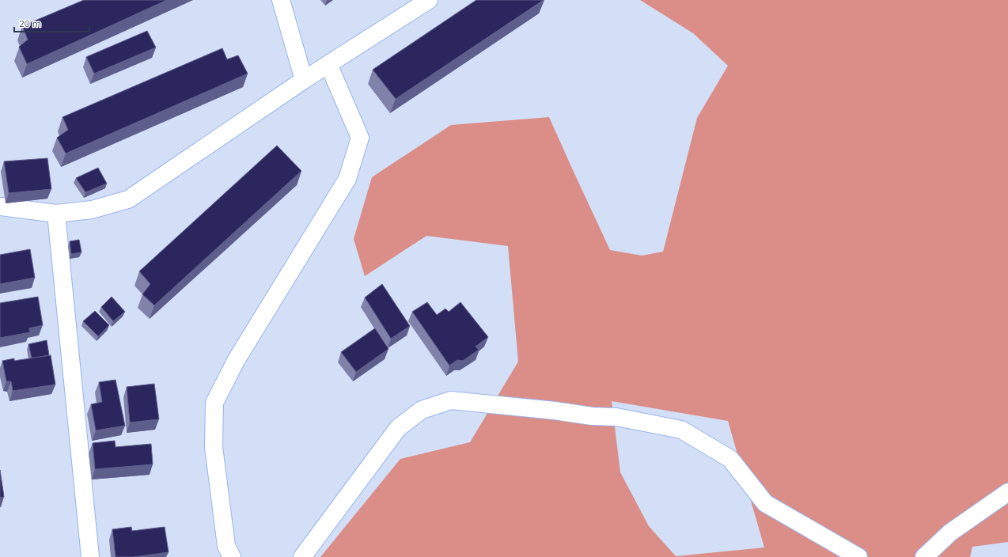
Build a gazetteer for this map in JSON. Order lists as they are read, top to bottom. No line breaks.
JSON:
{"scale_bar":"20 m"}
